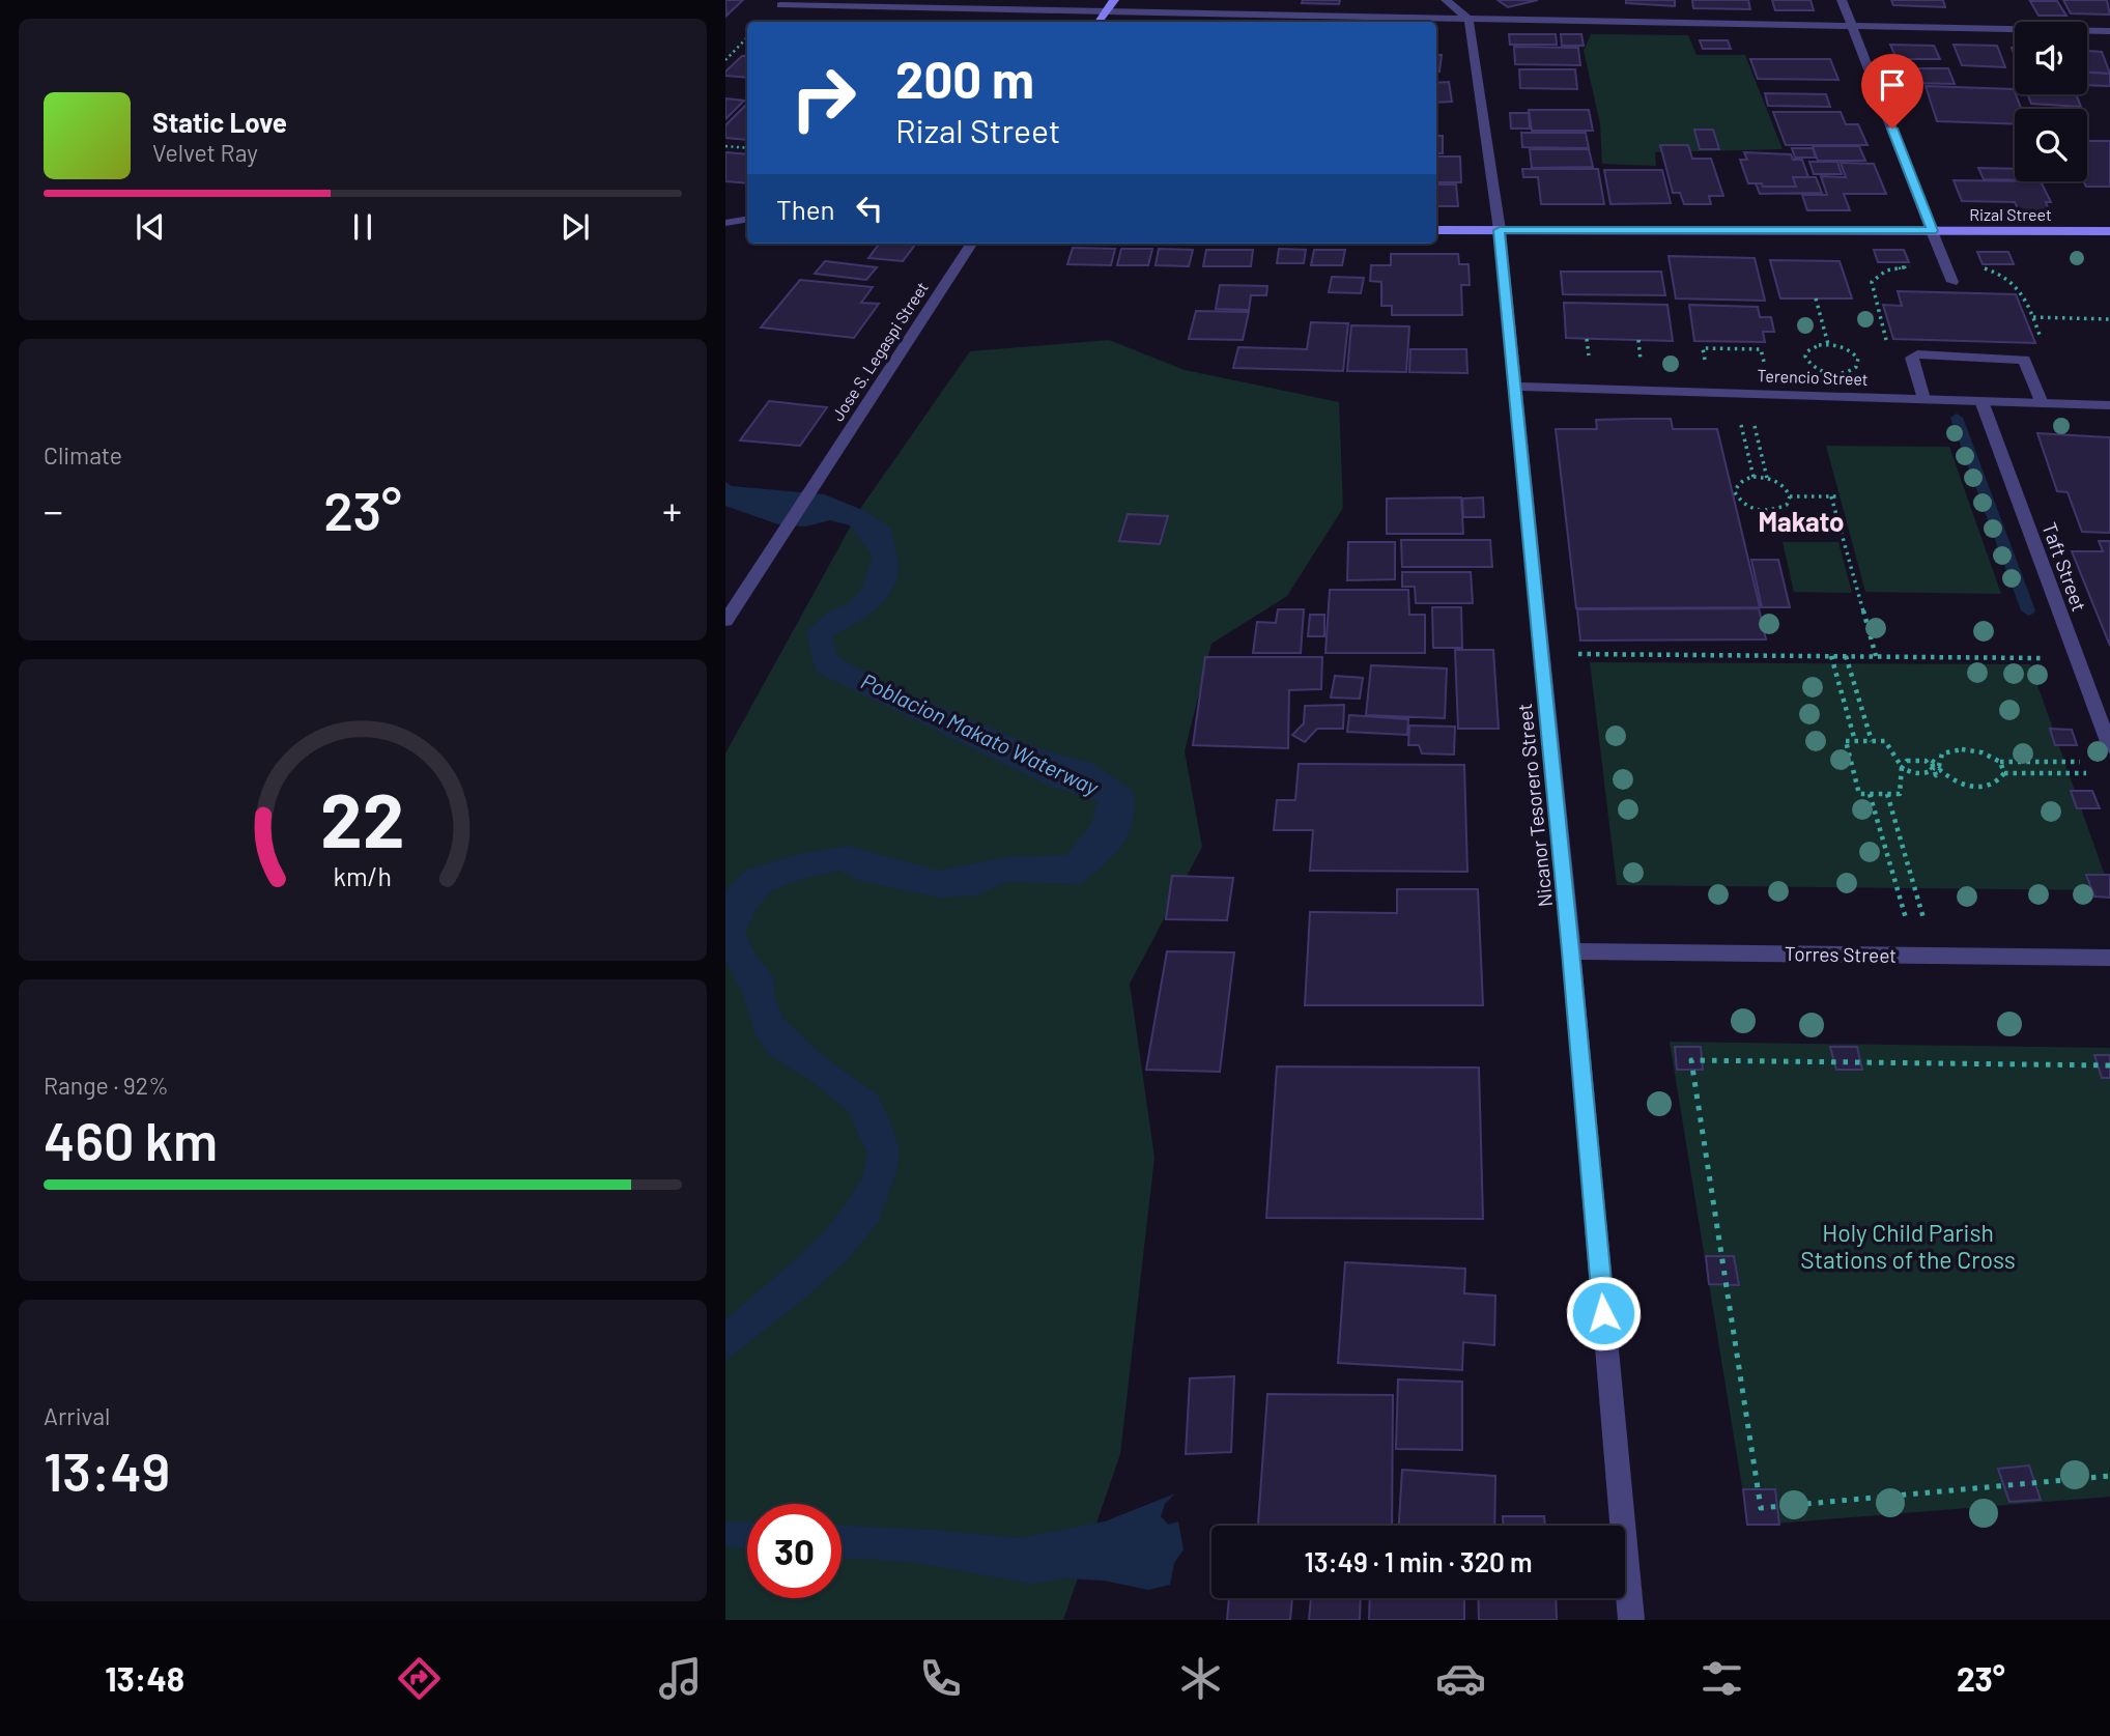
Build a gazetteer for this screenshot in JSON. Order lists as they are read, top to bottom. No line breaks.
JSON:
{"streets":{"main road":["Rizal Street"],"street":["Jose S. Legaspi Street","Terencio Street","Taft Street","Nicanor Tesorero Street","Torres Street"]},"crossings":[["Rizal Street","Nicanor Tesorero Street"],["Terencio Street","Taft Street"],["Terencio Street","Nicanor Tesorero Street"],["Nicanor Tesorero Street","Torres Street"]],"districts":["Makato"],"water":["Poblacion Makato Waterway"],"parks":["Holy Child Parish Stations of the Cross"],"page":{"turn":["200 m","Rizal Street"],"song":["Static Love","Velvet Ray"],"then":"Then","tile":["Climate",["Range · 92%","460 km"],["Arrival","13:49"]],"heat":["−","23°","+"],"limit":"30","trip":"13:49 · 1 min · 320 m","tabs":["13:48","23°"],"gauge":["22","km/h"]}}
